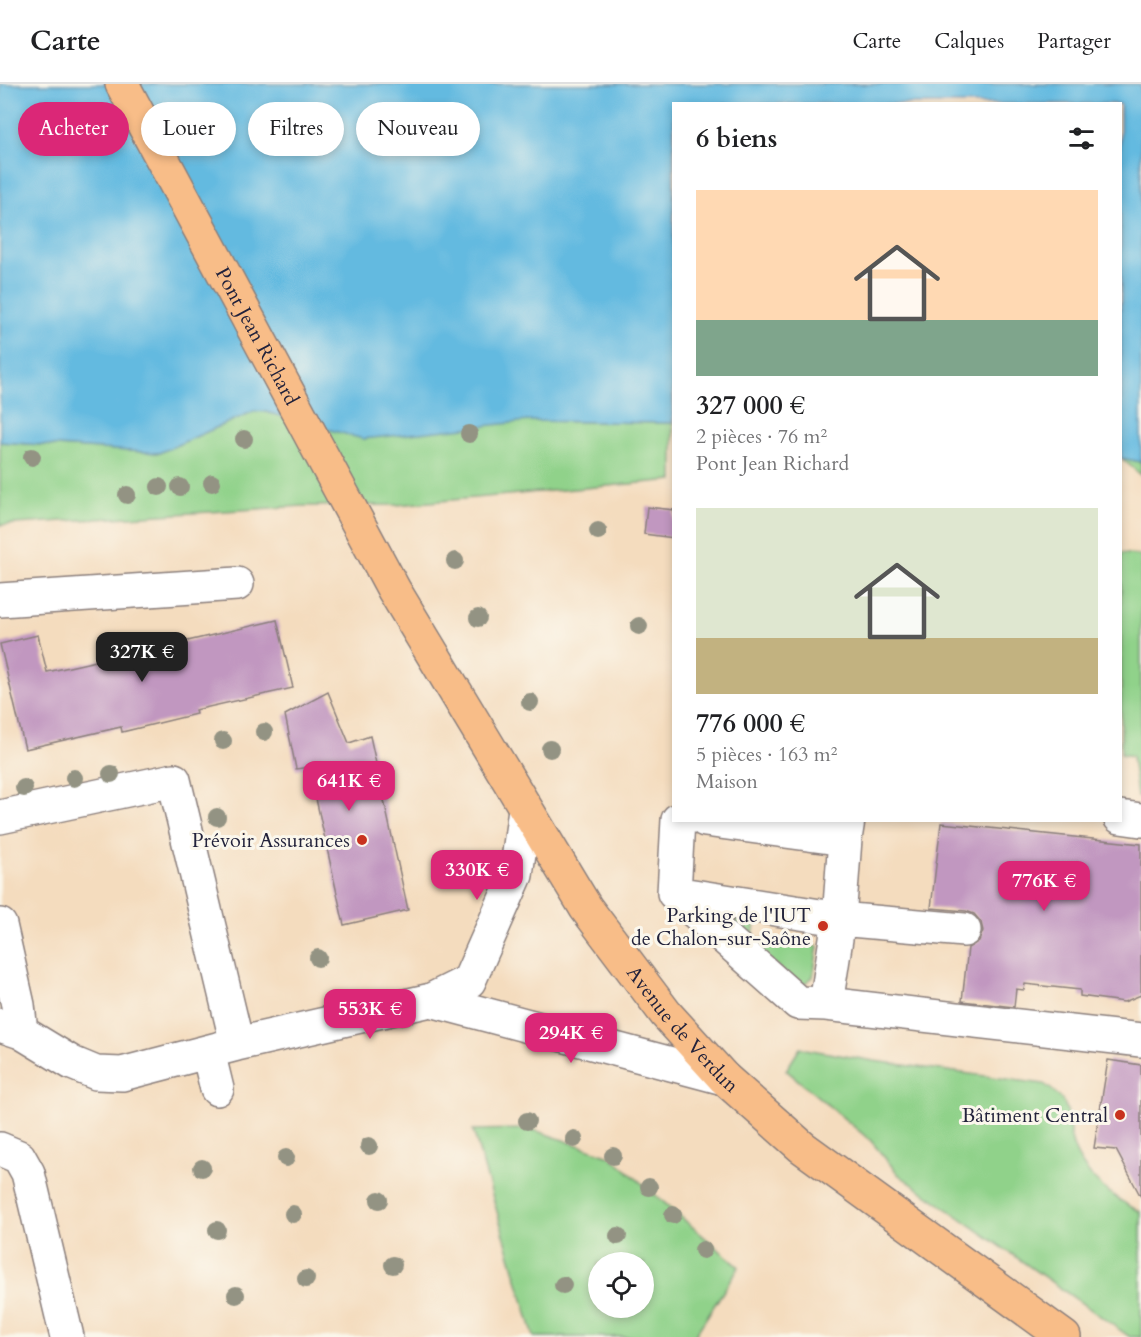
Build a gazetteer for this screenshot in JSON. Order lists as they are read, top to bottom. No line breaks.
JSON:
{"streets":{"main road":["Pont Jean Richard","Avenue de Verdun"]},"crossings":[["Pont Jean Richard","Avenue de Verdun"]],"places":["Prévoir Assurances","Parking de l'IUT de Chalon-sur-Saône","Bâtiment Central"],"page":{"header":"Carte","nav":["Carte","Calques","Partager"],"chip":["Acheter","Louer","Filtres","Nouveau"],"heading":"6 biens","list":[{"name":"327 000 €","note":"2 pièces · 76 m² · Pont Jean Richard"},{"name":"776 000 €","note":"5 pièces · 163 m² · Maison"}],"price":["327K €","641K €","330K €","776K €","553K €","294K €"]}}
